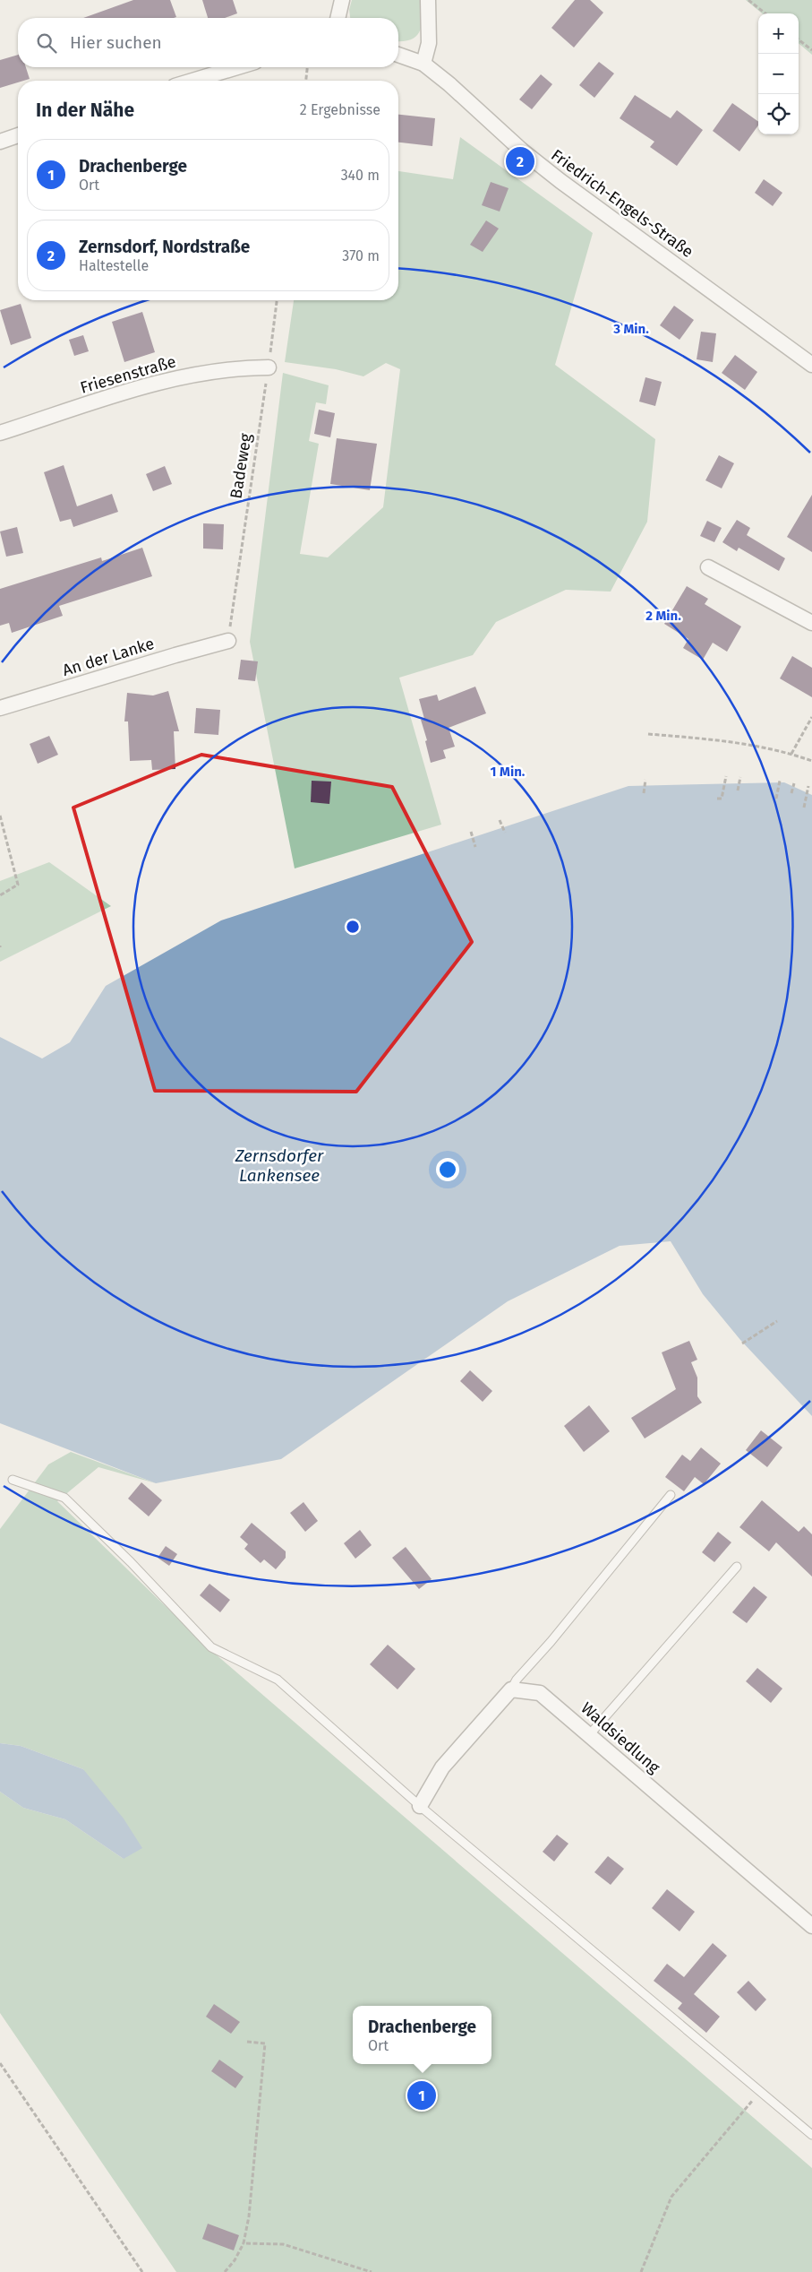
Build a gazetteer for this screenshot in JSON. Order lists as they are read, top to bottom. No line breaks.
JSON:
{"streets":{"street":["Friedrich-Engels-Straße","Friesenstraße","An der Lanke","Waldsiedlung"],"path":["Badeweg"]},"crossings":[["Friesenstraße","Badeweg"],["Badeweg","An der Lanke"]],"water":["Zernsdorfer Lankensee"],"page":{"map_buttons":["+","−"],"search":"Hier suchen","heading":["In der Nähe","2 Ergebnisse"],"list":[{"mark":"1","name":"Drachenberge","note":"Ort","value":"340 m"},{"mark":"2","name":"Zernsdorf, Nordstraße","note":"Haltestelle","value":"370 m"}],"pins":["2","1"],"popup":["Drachenberge","Ort"]},"rings":["3 Min.","2 Min.","1 Min."]}
